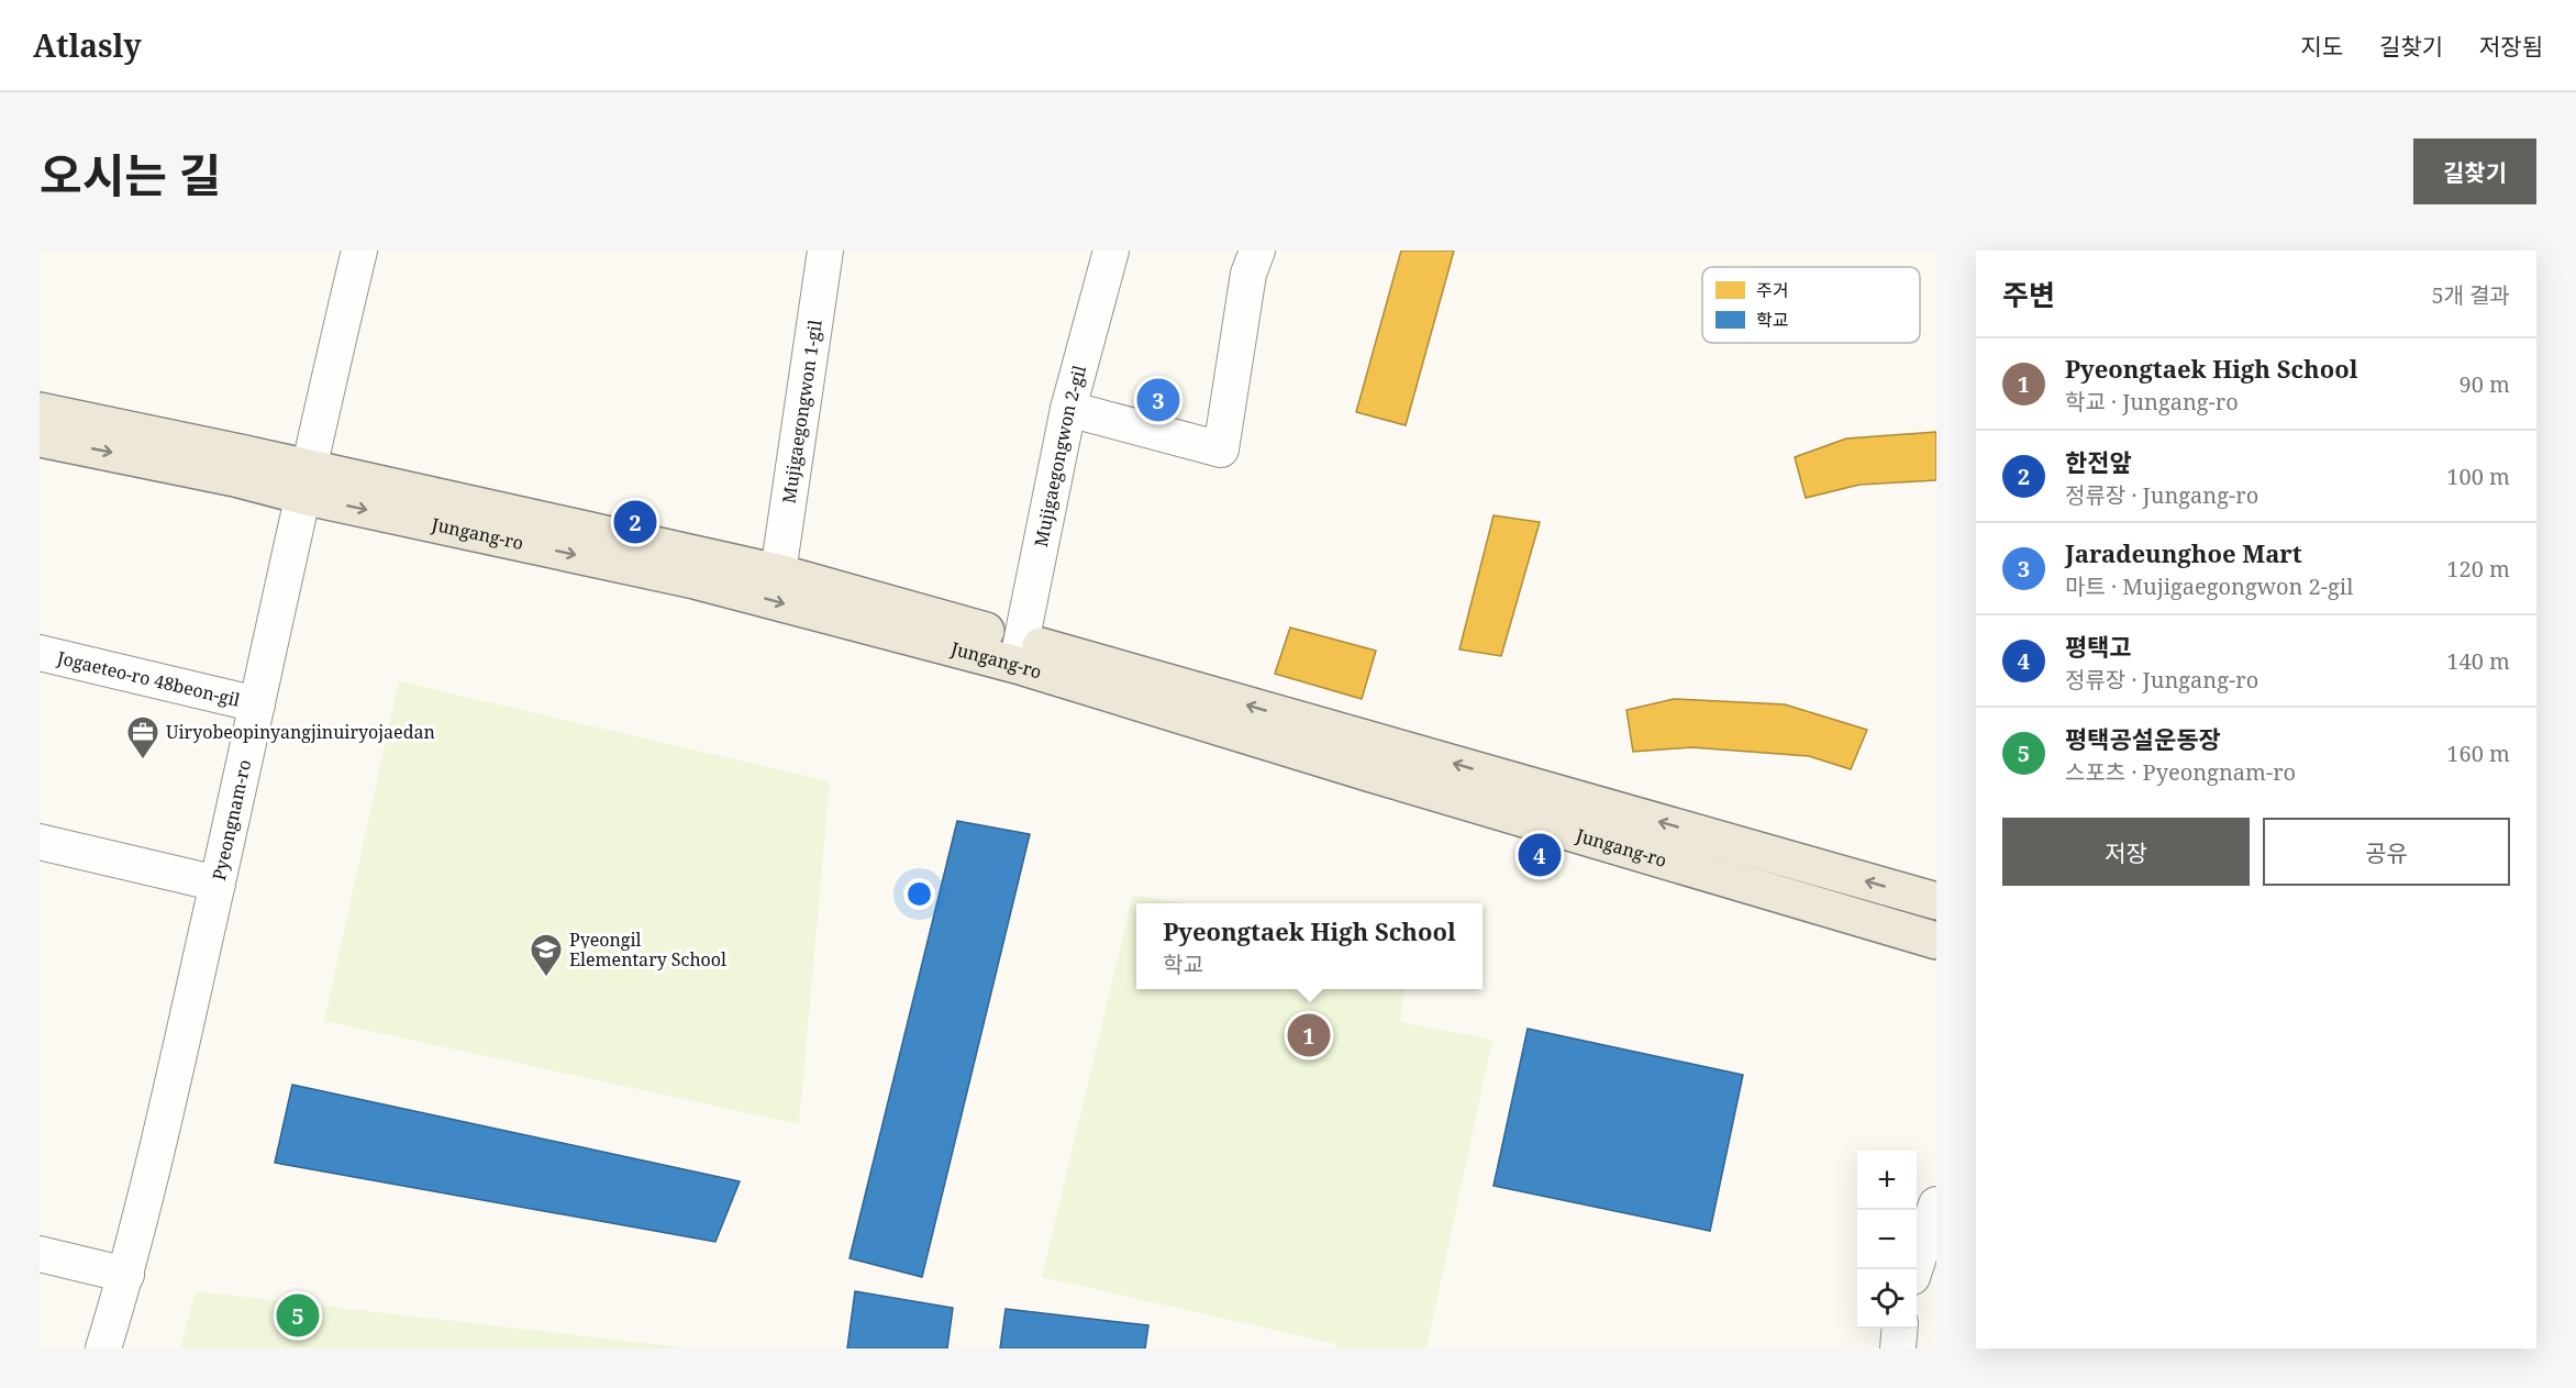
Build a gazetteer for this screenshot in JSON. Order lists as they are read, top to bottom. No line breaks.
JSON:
{"streets":{"main road":["Jungang-ro"],"street":["Mujigaegongwon 1-gil","Mujigaegongwon 2-gil","Jogaeteo-ro 48beon-gil","Pyeongnam-ro"]},"crossings":[["Mujigaegongwon 1-gil","Jungang-ro"],["Mujigaegongwon 2-gil","Jungang-ro"],["Jungang-ro","Pyeongnam-ro"],["Jogaeteo-ro 48beon-gil","Pyeongnam-ro"]],"places":{"office":["Uiryobeopinyangjinuiryojaedan"],"school or university":["Pyeongil Elementary School"]},"legend":["주거","학교"],"page":{"header":"Atlasly","nav":["지도","길찾기","저장됨"],"title":"오시는 길","buttons":["길찾기",["저장","공유"]],"heading":["주변","5개 결과"],"list":[{"mark":"1","name":"Pyeongtaek High School","note":"학교 · Jungang-ro","value":"90 m"},{"mark":"2","name":"한전앞","note":"정류장 · Jungang-ro","value":"100 m"},{"mark":"3","name":"Jaradeunghoe Mart","note":"마트 · Mujigaegongwon 2-gil","value":"120 m"},{"mark":"4","name":"평택고","note":"정류장 · Jungang-ro","value":"140 m"},{"mark":"5","name":"평택공설운동장","note":"스포츠 · Pyeongnam-ro","value":"160 m"}],"pins":["3","2","4","1","5"],"popup":["Pyeongtaek High School","학교"],"map_buttons":["+","−"]}}
